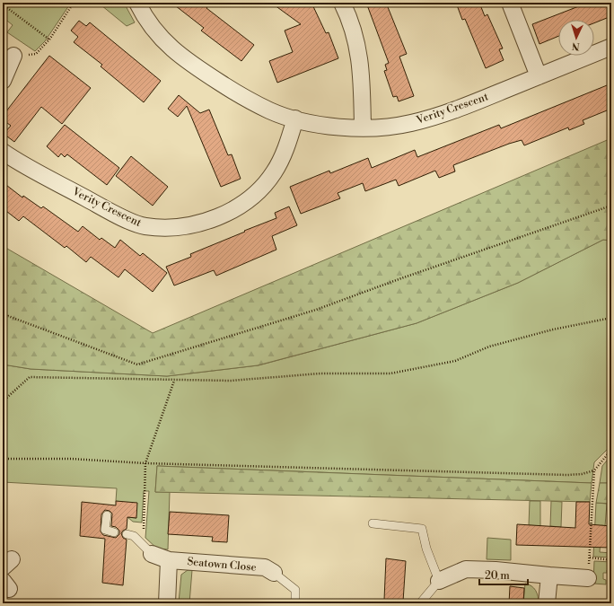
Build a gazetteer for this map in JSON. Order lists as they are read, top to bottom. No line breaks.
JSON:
{"streets":{"street":["Verity Crescent","Seatown Close"]},"scale_bar":"20 m","north":"bottom"}
